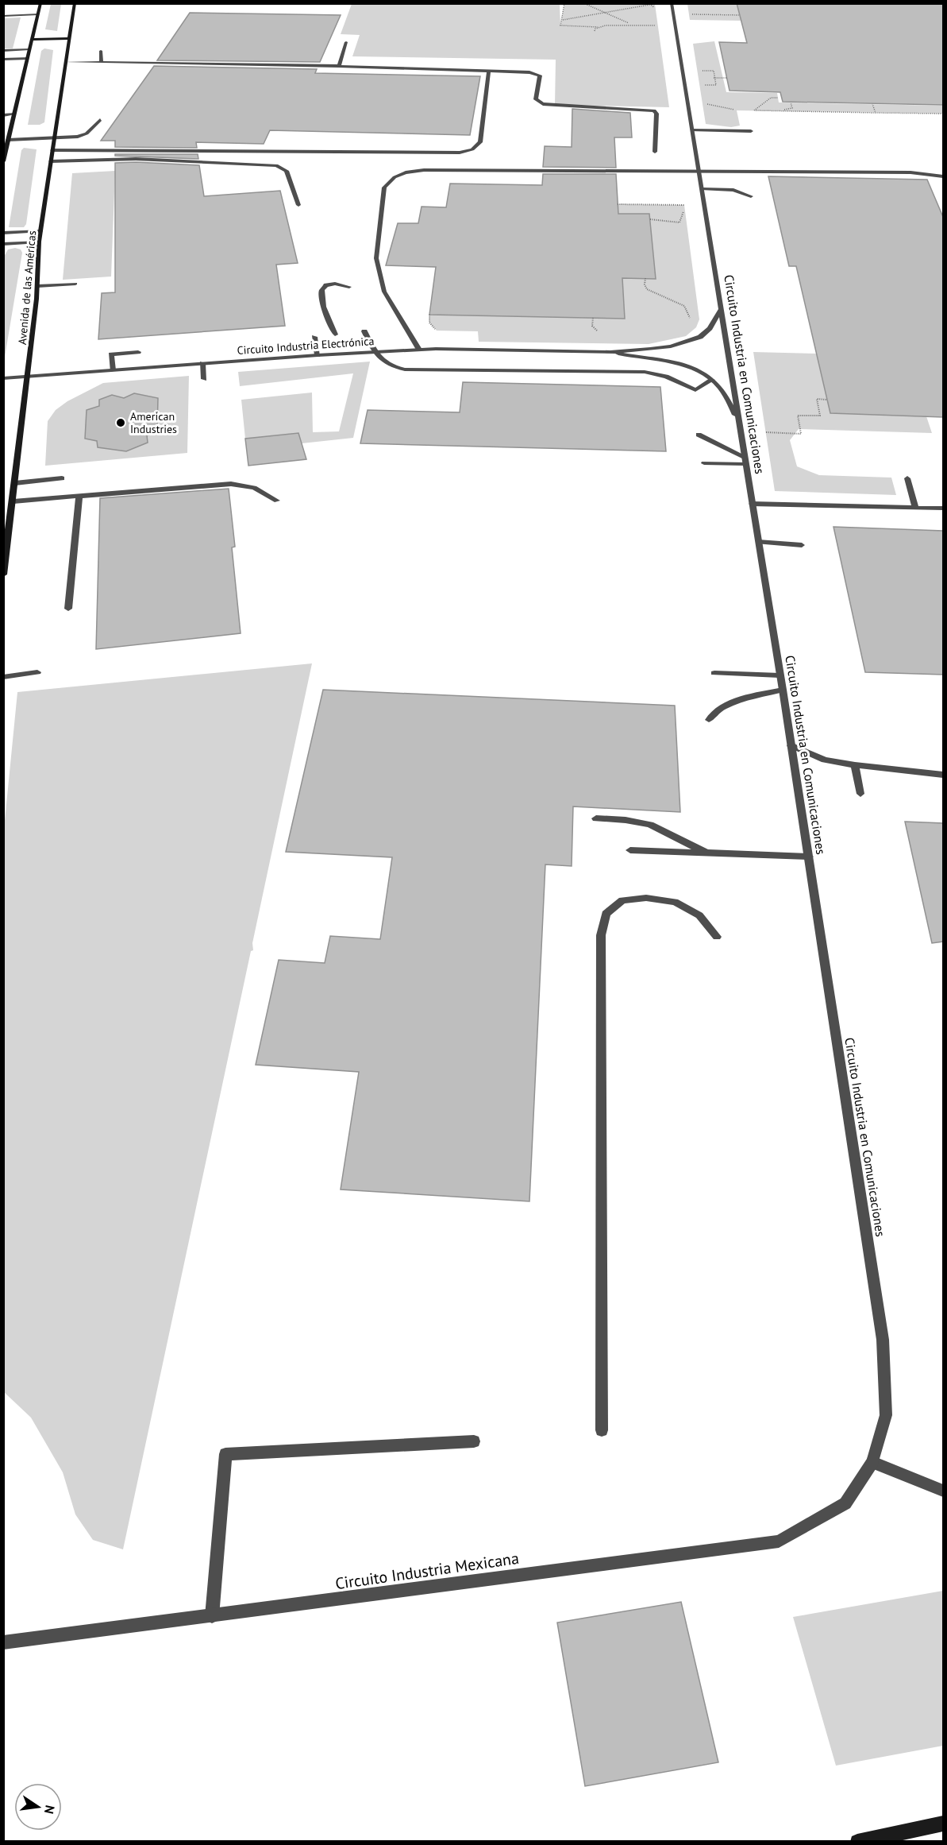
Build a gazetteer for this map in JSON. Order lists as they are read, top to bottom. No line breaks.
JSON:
{"streets":{"main road":["Avenida de las Américas"],"street":["Circuito Industria Electrónica","Circuito Industria en Comunicaciones","Circuito Industria Mexicana"]},"crossings":[["Avenida de las Américas","Circuito Industria Electrónica"],["Circuito Industria Electrónica","Circuito Industria en Comunicaciones"],["Circuito Industria en Comunicaciones","Circuito Industria Mexicana"]],"places":["American Industries"],"north":"right"}
